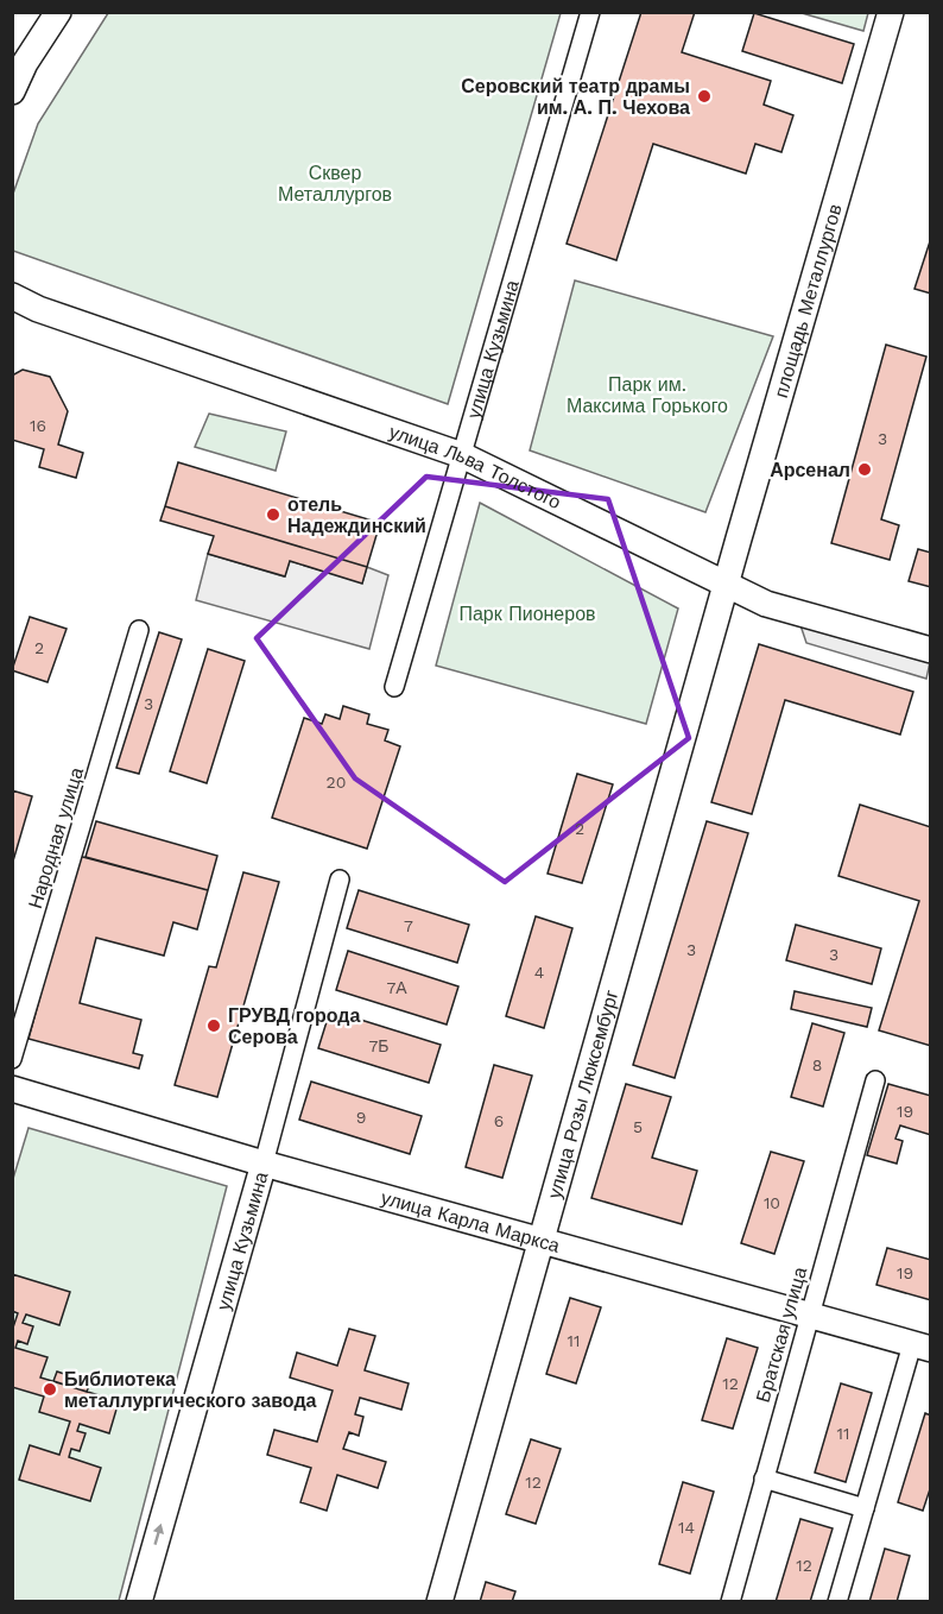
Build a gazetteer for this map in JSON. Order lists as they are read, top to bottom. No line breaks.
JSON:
{"streets":{"street":["площадь Металлургов","улица Кузьмина","улица Льва Толстого","Народная улица","улица Розы Люксембург","улица Карла Маркса","Братская улица"]},"crossings":[["площадь Металлургов","улица Льва Толстого"],["площадь Металлургов","улица Розы Люксембург"],["улица Кузьмина","улица Льва Толстого"],["улица Кузьмина","улица Карла Маркса"],["улица Льва Толстого","улица Розы Люксембург"],["улица Розы Люксембург","улица Карла Маркса"],["улица Карла Маркса","Братская улица"]],"parks":["Сквер Металлургов","Парк им. Максима Горького","Парк Пионеров"],"places":["Серовский театр драмы им. А. П. Чехова","Арсенал","отель Надеждинский","ГРУВД города Серова","Библиотека металлургического завода"],"house_numbers":["16","3","2","3","20","2","7","3","3","4","7А","7Б","8","19","9","6","5","10","19","11","12","11","12","14","12"]}
